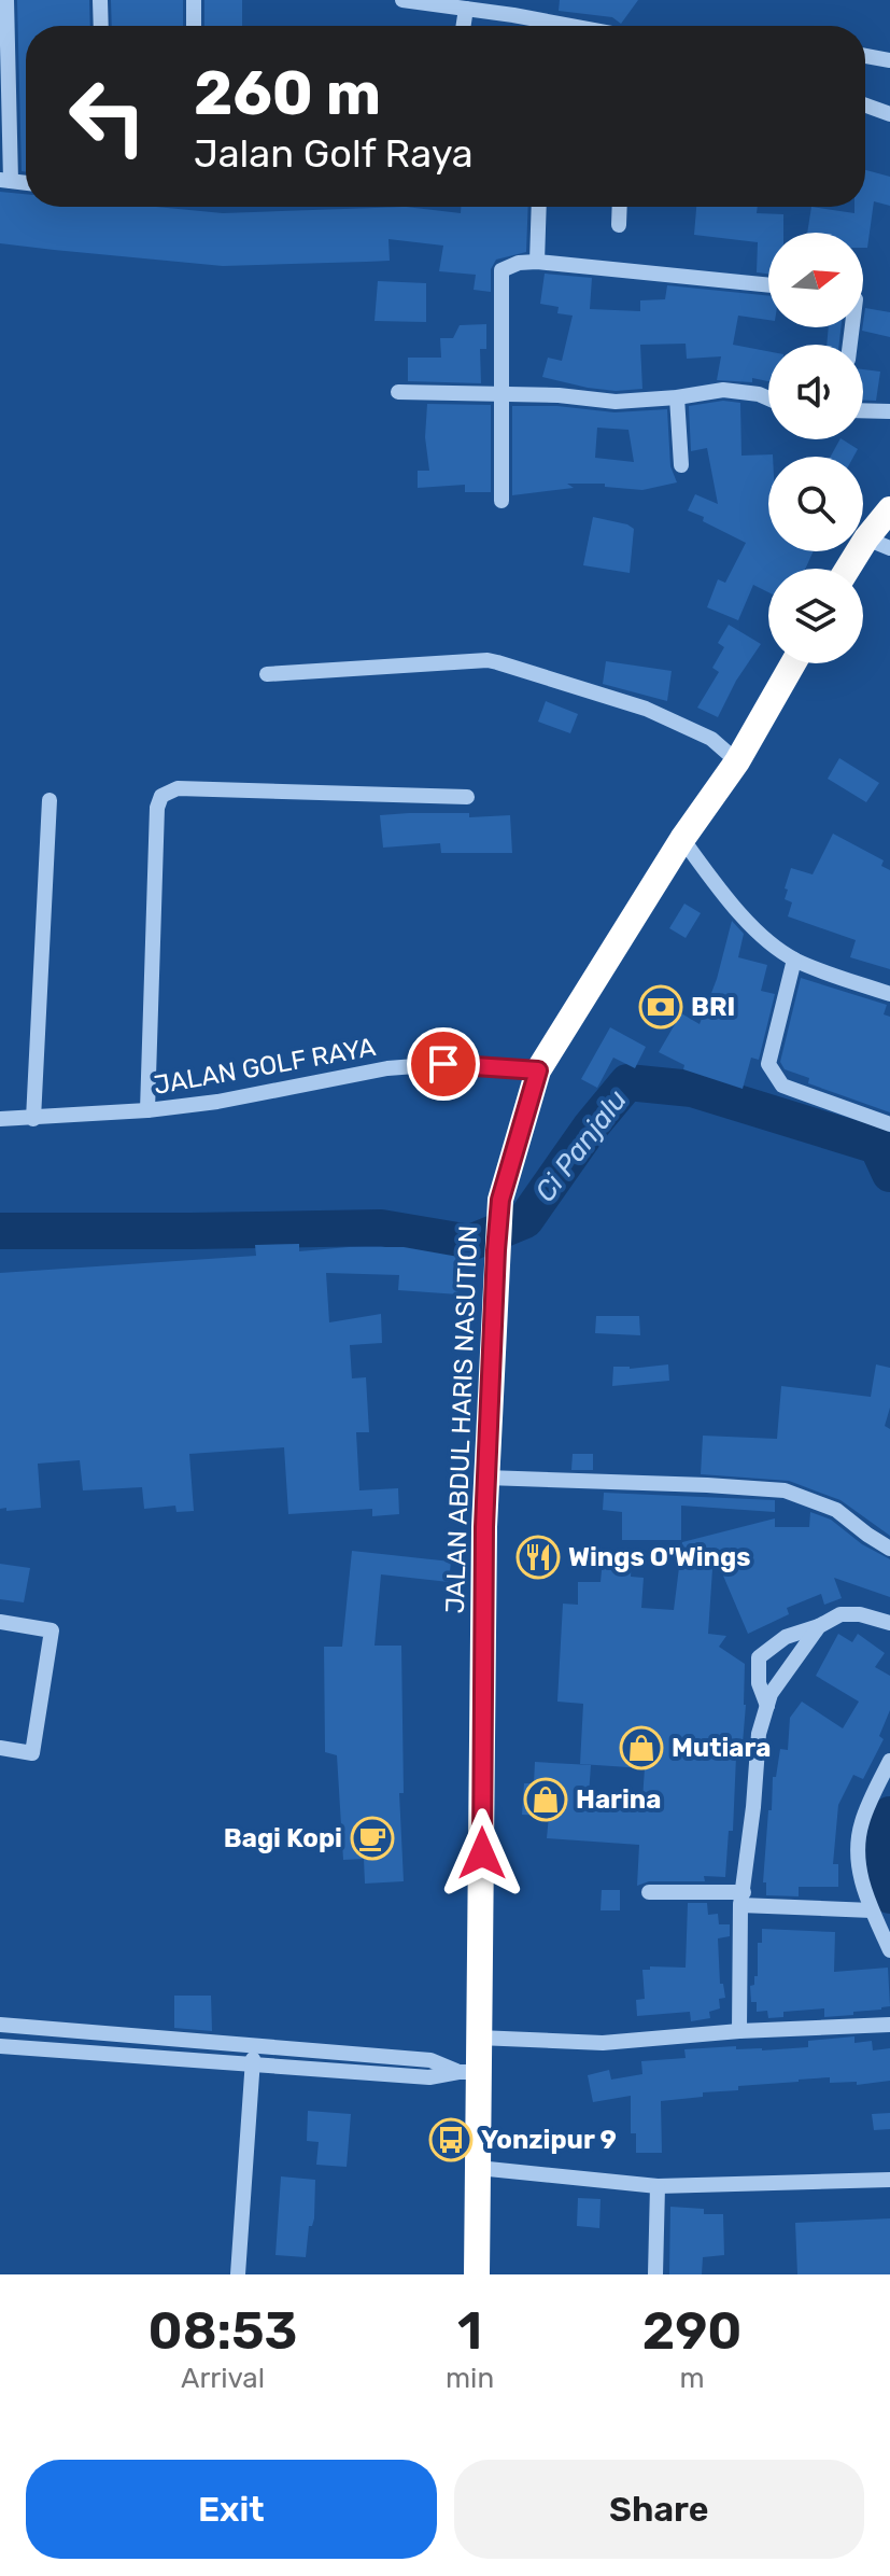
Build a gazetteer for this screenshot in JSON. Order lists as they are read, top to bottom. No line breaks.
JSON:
{"streets":{"highway":["JALAN ABDUL HARIS NASUTION"],"street":["JALAN GOLF RAYA"]},"crossings":[["JALAN GOLF RAYA","JALAN ABDUL HARIS NASUTION"]],"water":["Ci Panjalu"],"places":{"bank":["BRI"],"restaurant":["Wings O'Wings"],"shop":["Mutiara","Harina"],"cafe":["Bagi Kopi"],"bus stop":["Yonzipur 9"]},"north":"right","page":{"turn":["260 m","Jalan Golf Raya"],"eta":["08:53","Arrival","1","min","290","m"],"buttons":["Exit","Share"]}}
